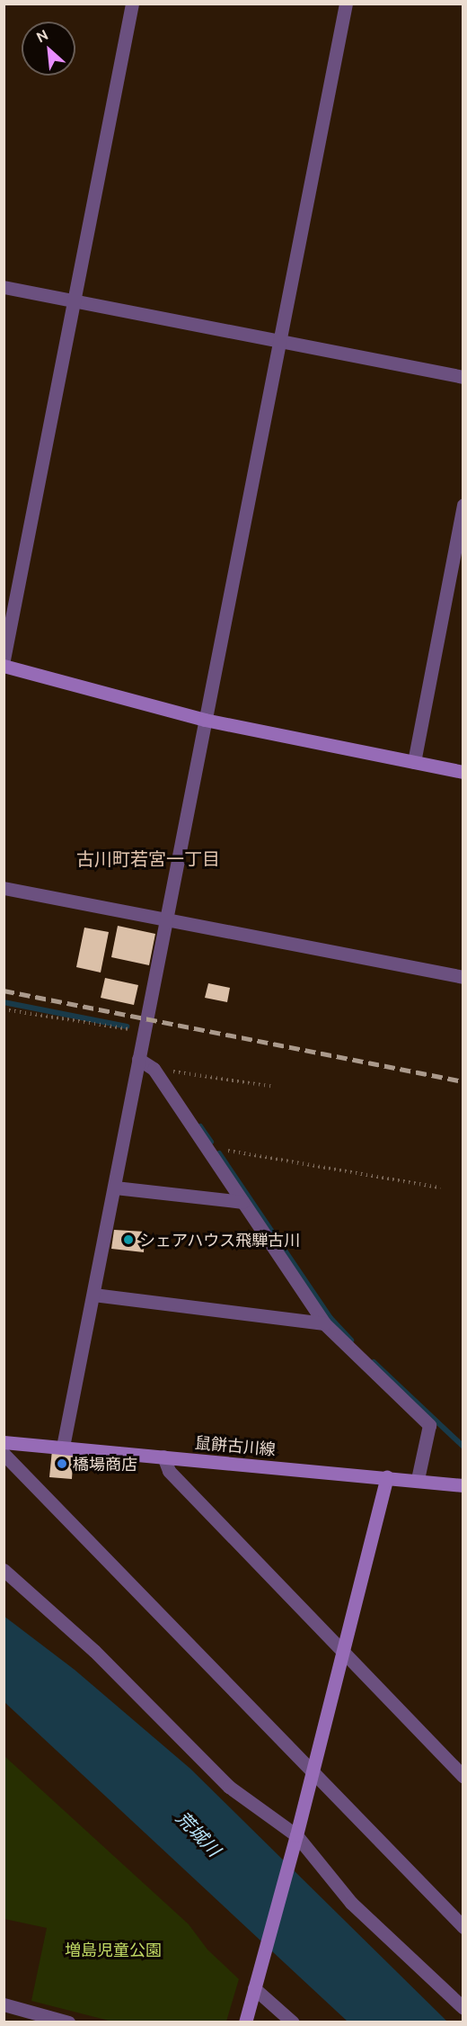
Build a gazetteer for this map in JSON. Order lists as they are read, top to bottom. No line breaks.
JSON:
{"streets":{"street":["鼠餅古川線"]},"districts":["古川町若宮一丁目"],"water":["荒城川"],"parks":["増島児童公園"],"places":["シェアハウス飛騨古川","橋場商店"],"north":"top left"}
